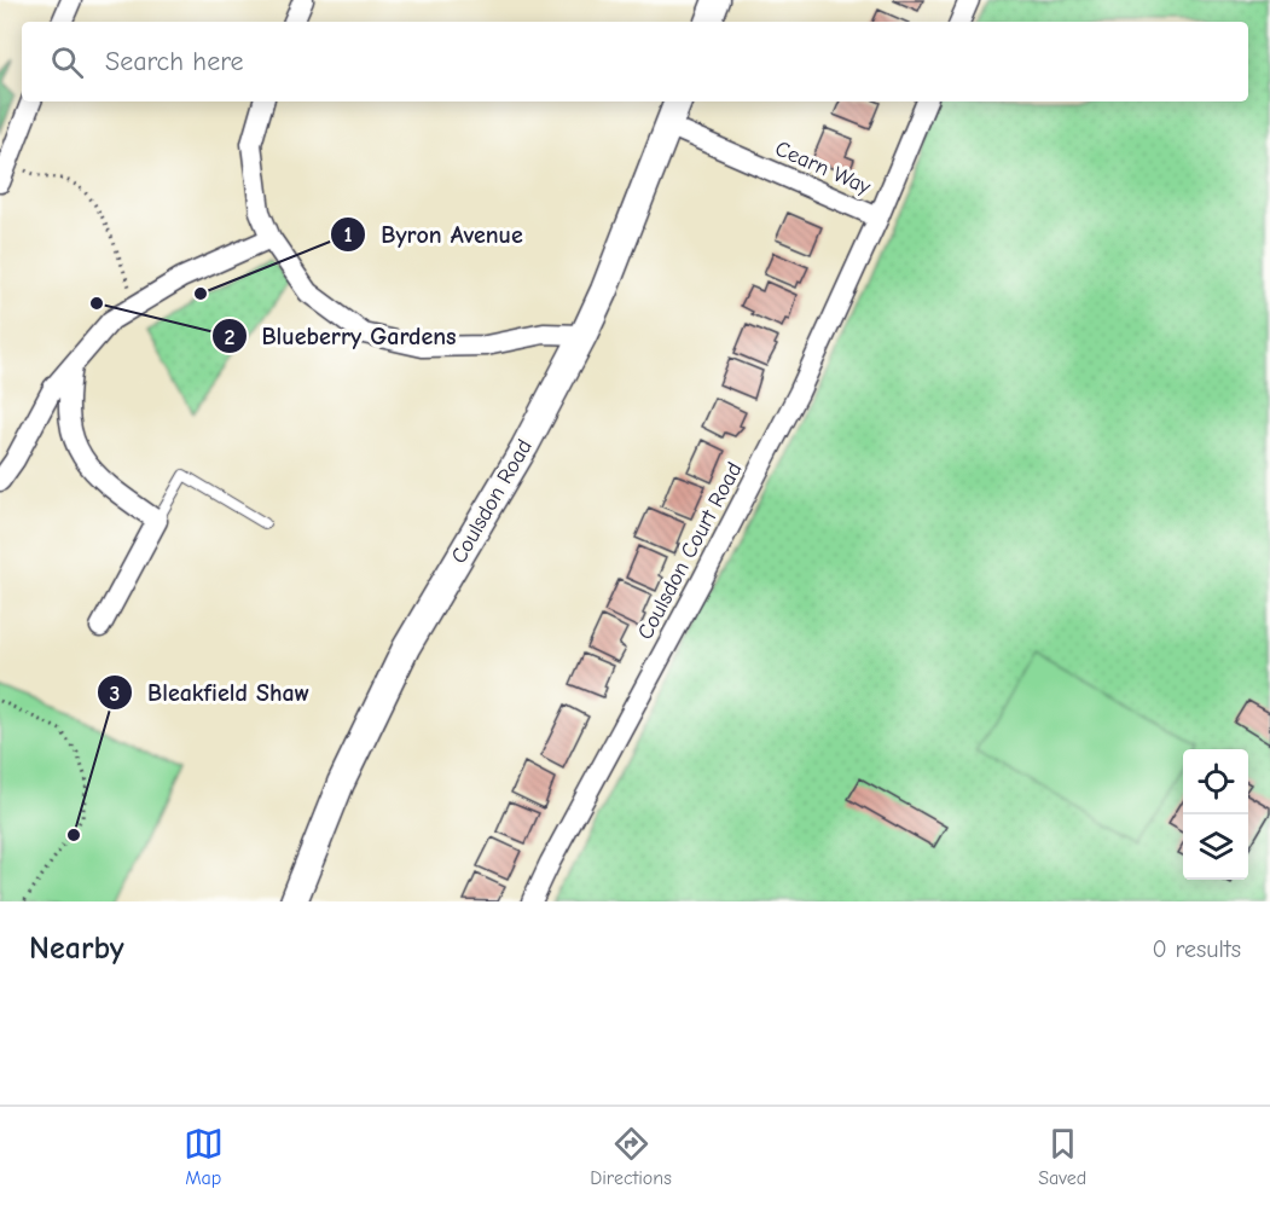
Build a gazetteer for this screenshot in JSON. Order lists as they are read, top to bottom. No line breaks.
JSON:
{"streets":{"main road":["Coulsdon Road"],"street":["Cearn Way","Coulsdon Court Road"]},"crossings":[["Cearn Way","Coulsdon Road"],["Cearn Way","Coulsdon Court Road"]],"places":["Byron Avenue","Blueberry Gardens","Bleakfield Shaw"],"page":{"search":"Search here","heading":["Nearby","0 results"],"nav":["Map","Directions","Saved"]}}
